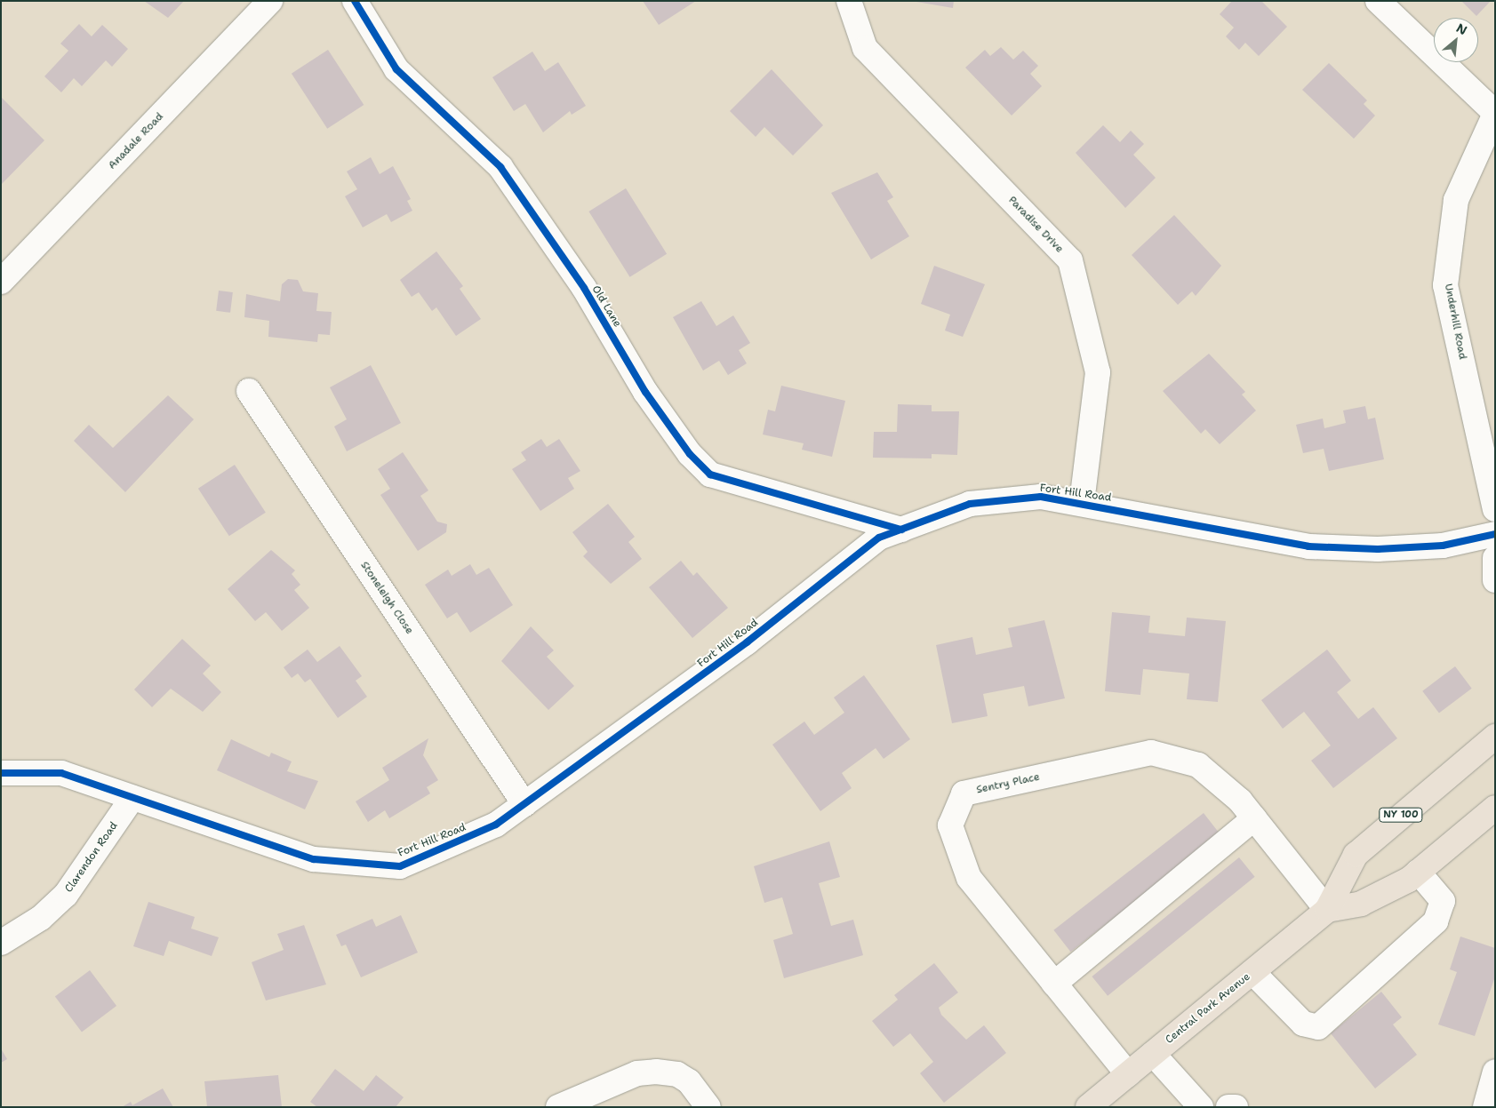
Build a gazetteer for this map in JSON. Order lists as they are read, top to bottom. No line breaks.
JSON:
{"streets":{"main road":["NY 100","Central Park Avenue"],"street":["Anadale Road","Paradise Drive","Old Lane","Underhill Road","Fort Hill Road","Stoneleigh Close","Sentry Place","Clarendon Road"]},"crossings":[["Paradise Drive","Fort Hill Road"],["Old Lane","Fort Hill Road"],["Fort Hill Road","Stoneleigh Close"],["Fort Hill Road","Clarendon Road"],["Sentry Place","Central Park Avenue"]],"north":"top right"}
